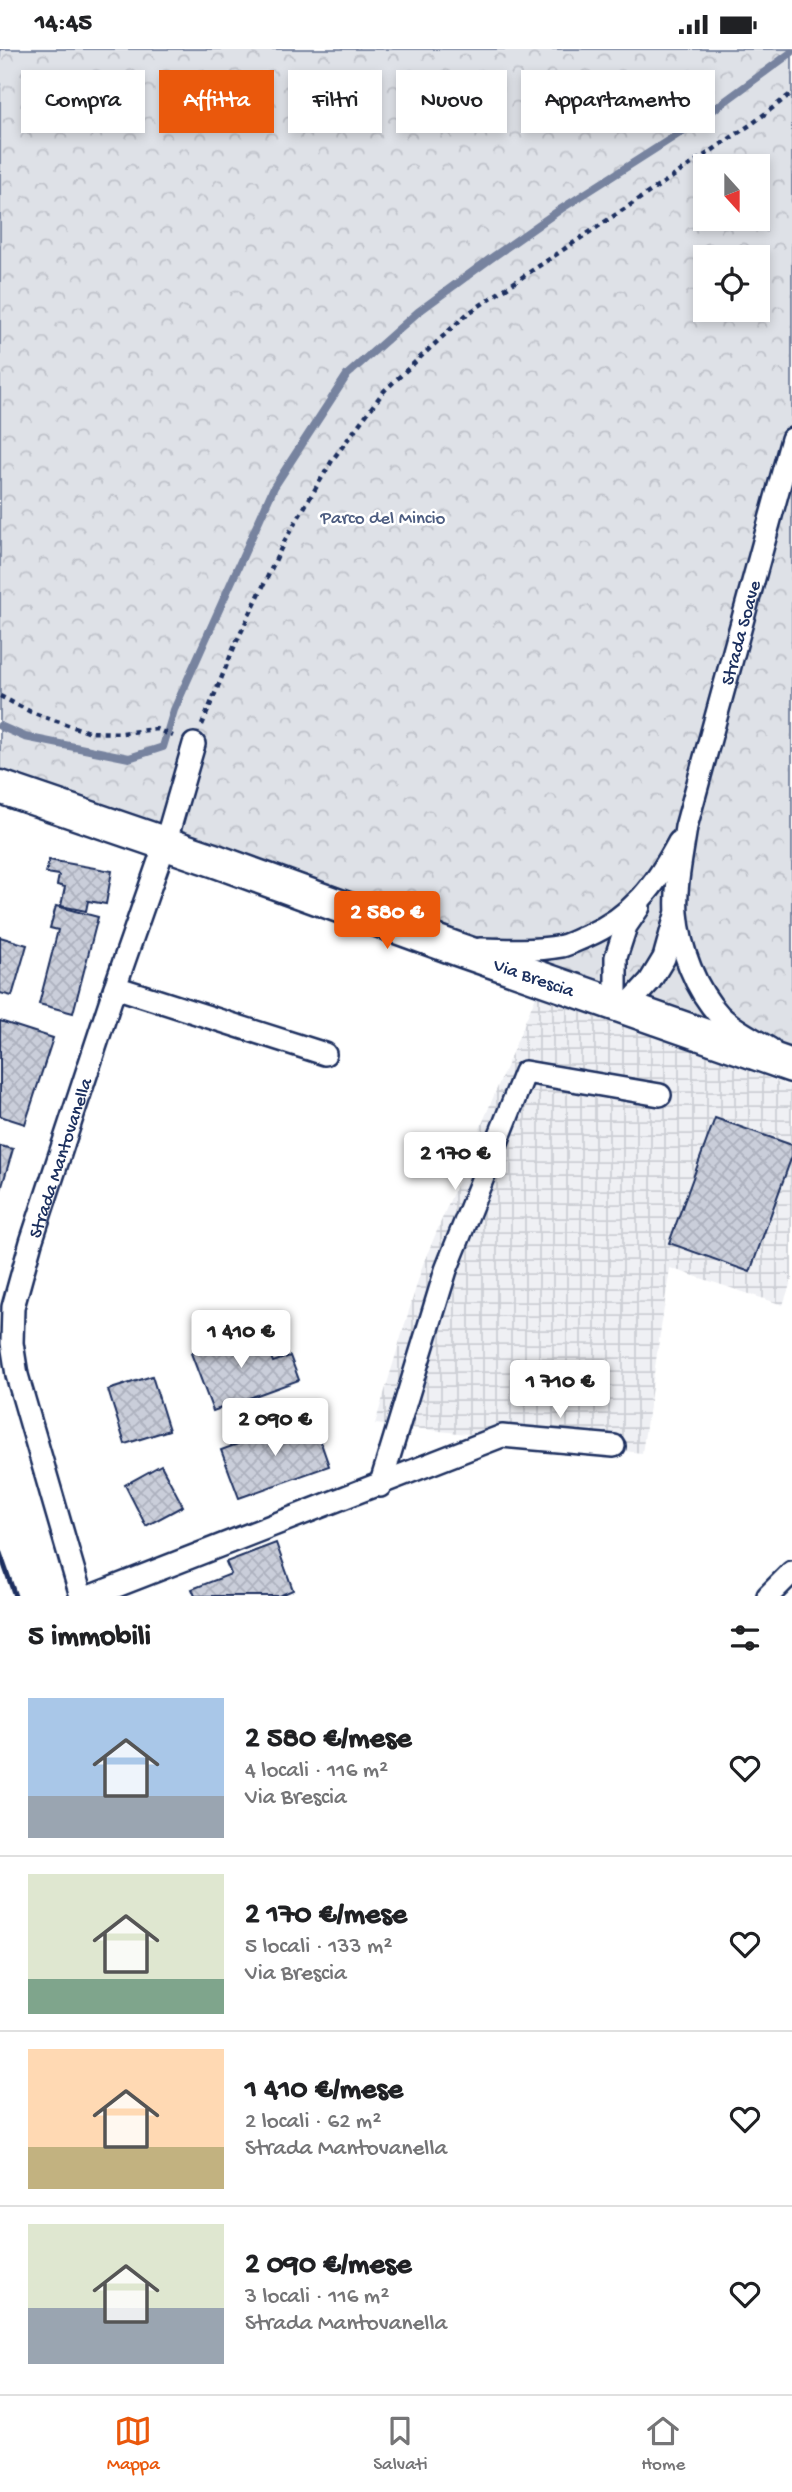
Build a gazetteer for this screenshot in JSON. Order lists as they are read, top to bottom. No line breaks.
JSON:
{"streets":{"main road":["Via Brescia"],"street":["Strada Soave","Strada Mantovanella"]},"crossings":[["Via Brescia","Strada Mantovanella"]],"parks":["Parco del Mincio"],"north":"bottom","page":{"status":"14:45","chip":["Compra","Affitta","Filtri","Nuovo","Appartamento"],"price":["2 580 €","2 170 €","1 410 €","1 710 €","2 090 €"],"heading":"5 immobili","list":[{"name":"2 580 €/mese","note":"4 locali · 116 m² · Via Brescia"},{"name":"2 170 €/mese","note":"5 locali · 133 m² · Via Brescia"},{"name":"1 410 €/mese","note":"2 locali · 62 m² · Strada Mantovanella"},{"name":"2 090 €/mese","note":"3 locali · 116 m² · Strada Mantovanella"}],"tabs":["Mappa","Salvati","Home"]}}
